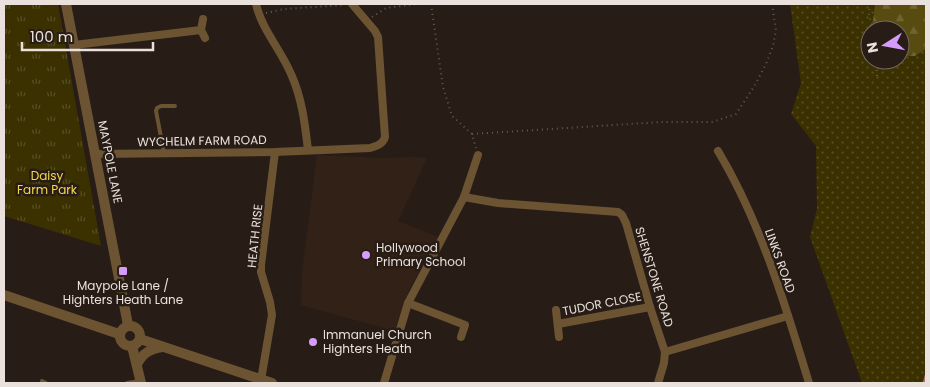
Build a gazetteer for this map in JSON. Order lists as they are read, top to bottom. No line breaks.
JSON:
{"streets":{"street":["WYCHELM FARM ROAD","MAYPOLE LANE","HEATH RISE","LINKS ROAD","SHENSTONE ROAD","TUDOR CLOSE"]},"crossings":[["WYCHELM FARM ROAD","MAYPOLE LANE"],["WYCHELM FARM ROAD","HEATH RISE"],["SHENSTONE ROAD","TUDOR CLOSE"]],"parks":["Daisy Farm Park"],"places":{"other":["Hollywood Primary School","Immanuel Church Highters Heath"],"transit":["Maypole Lane / Highters Heath Lane"]},"scale_bar":"100 m","north":"left"}
